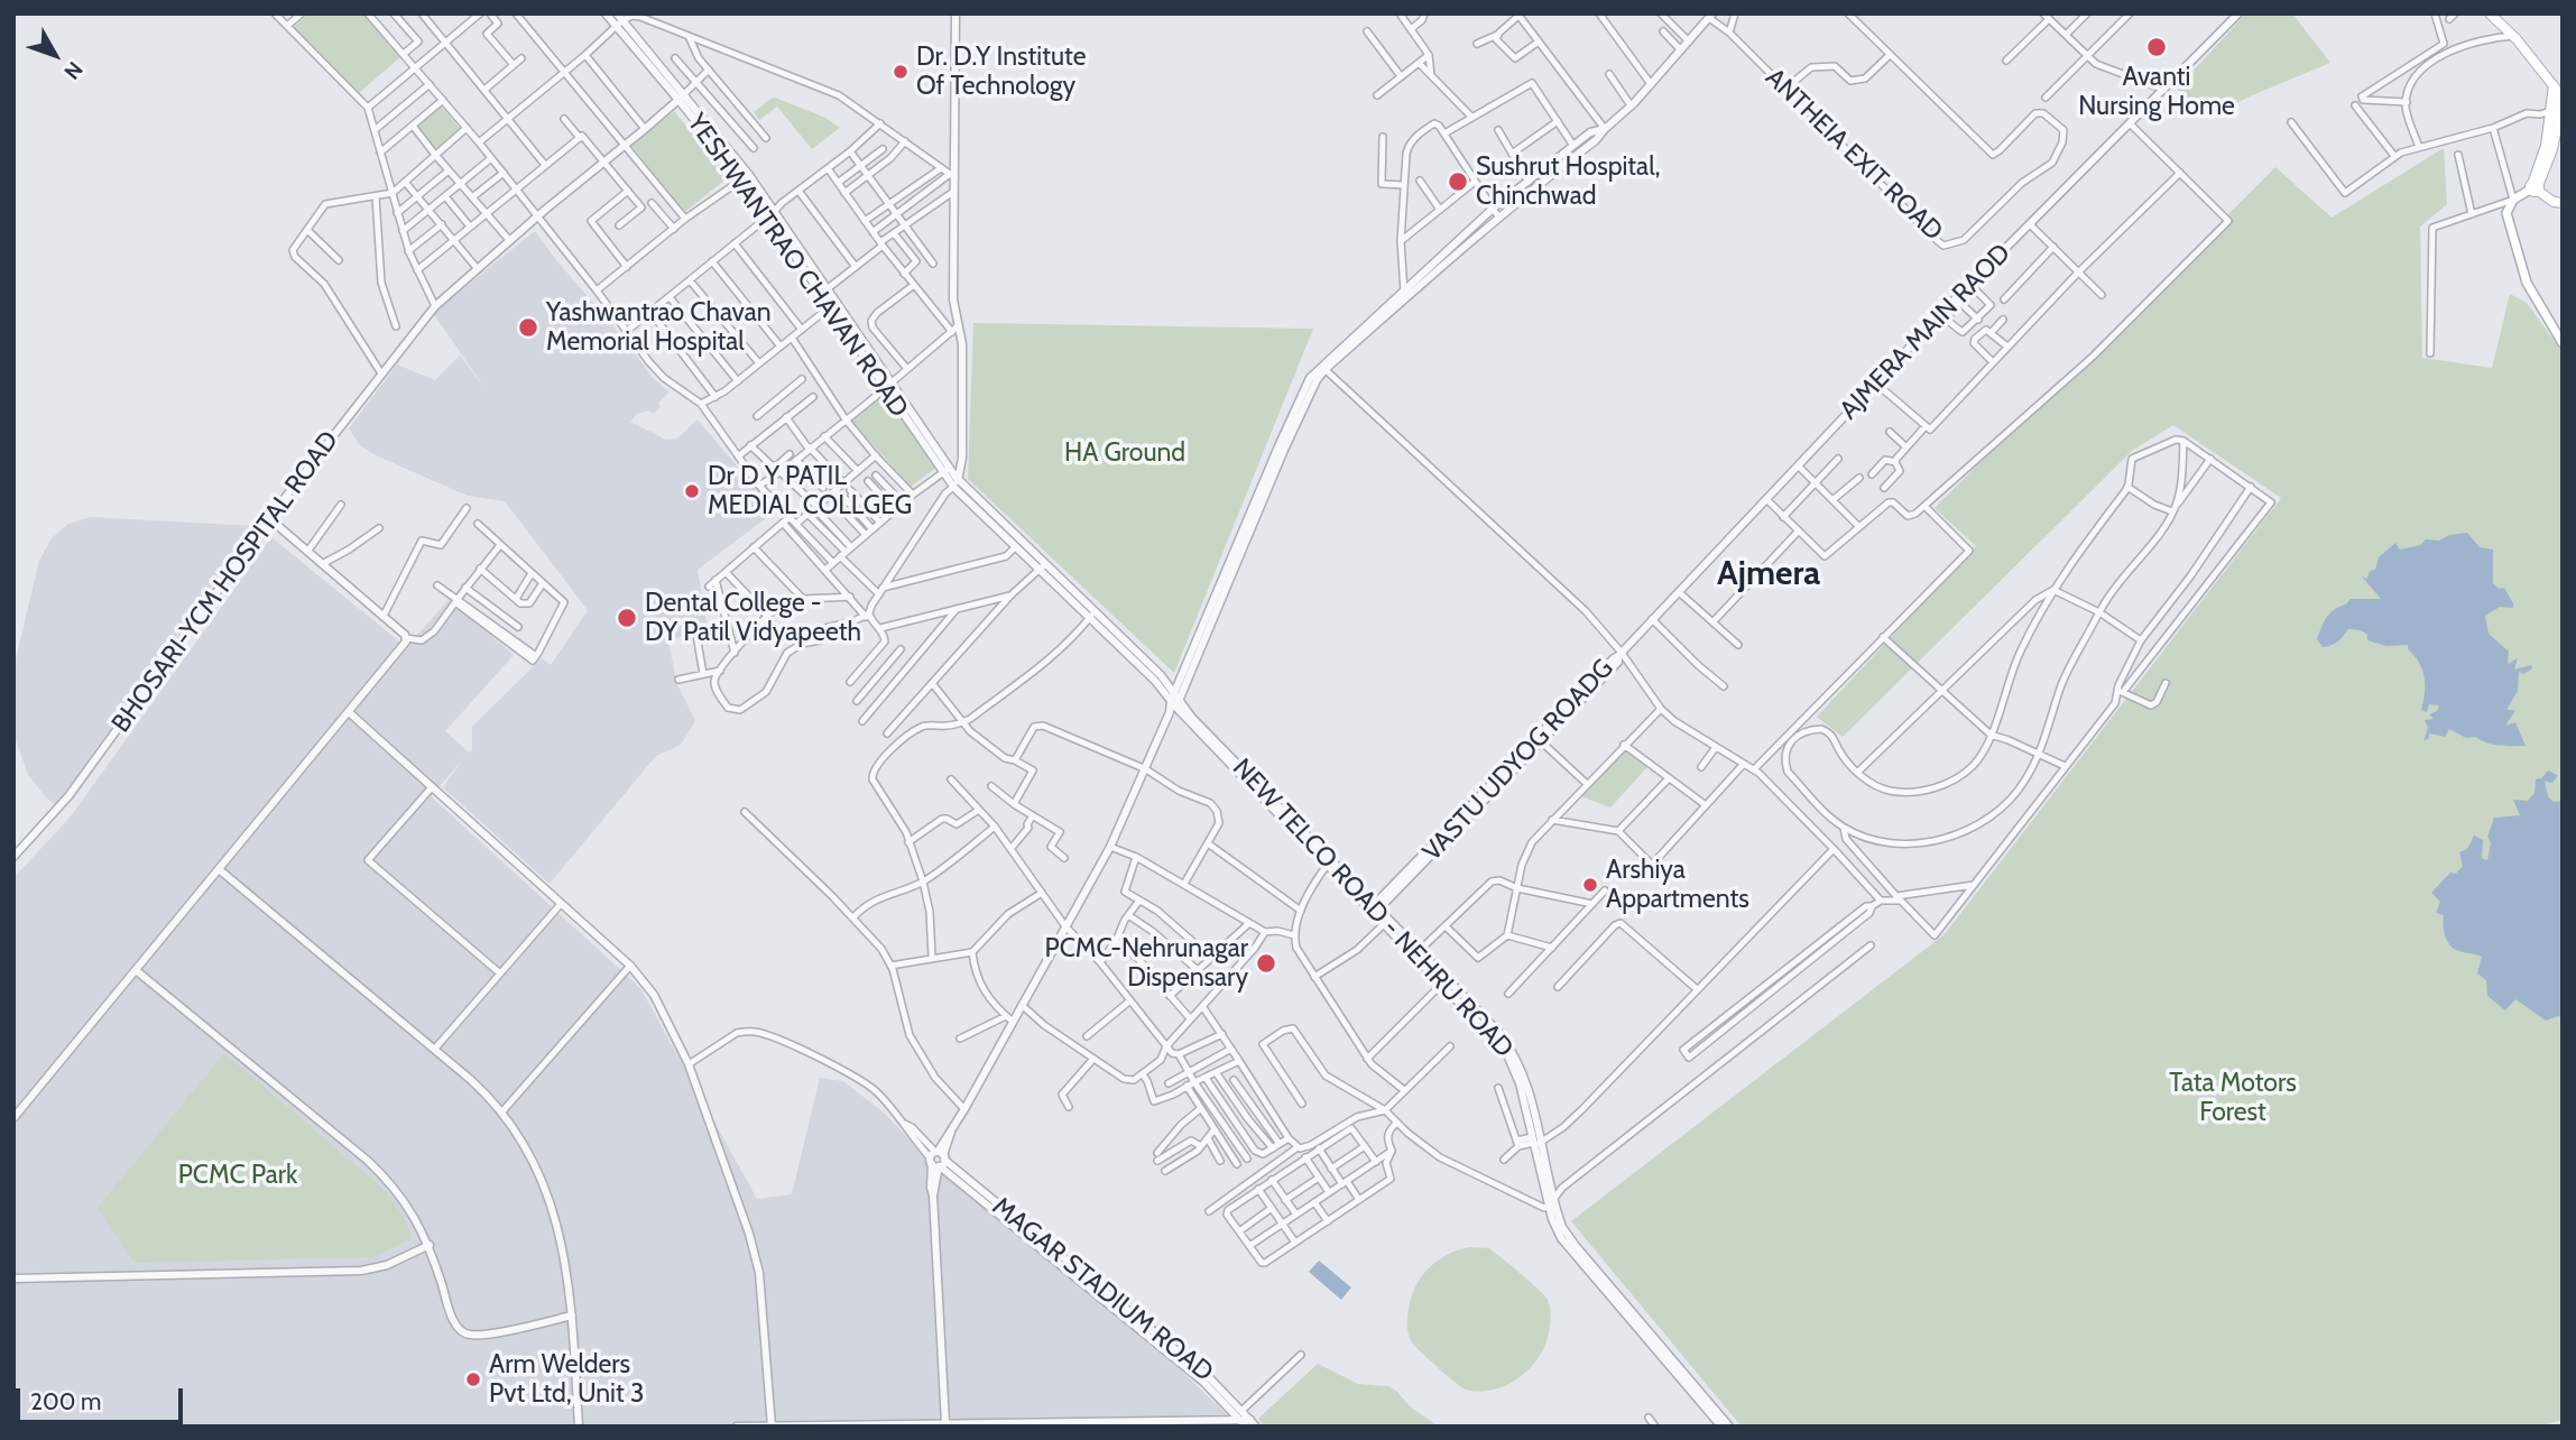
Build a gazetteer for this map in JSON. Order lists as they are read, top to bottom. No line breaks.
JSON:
{"streets":{"street":["ANTHEIA EXIT ROAD","YESHWANTRAO CHAVAN ROAD","AJMERA MAIN RAOD","BHOSARI-YCM HOSPITAL ROAD","VASTU UDYOG ROADG","NEW TELCO ROAD - NEHRU ROAD","MAGAR STADIUM ROAD"]},"crossings":[["YESHWANTRAO CHAVAN ROAD","NEW TELCO ROAD - NEHRU ROAD"],["AJMERA MAIN RAOD","VASTU UDYOG ROADG"],["VASTU UDYOG ROADG","NEW TELCO ROAD - NEHRU ROAD"]],"districts":["Ajmera"],"parks":["HA Ground","Tata Motors Forest","PCMC Park"],"places":["Avanti Nursing Home","Dr. D.Y Institute Of Technology","Sushrut Hospital, Chinchwad","Yashwantrao Chavan Memorial Hospital","Dr D Y PATIL MEDIAL COLLGEG","Dental College - DY Patil Vidyapeeth","Arshiya Appartments","PCMC-Nehrunagar Dispensary","Arm Welders Pvt Ltd, Unit 3"],"scale_bar":"200 m","north":"bottom right"}
